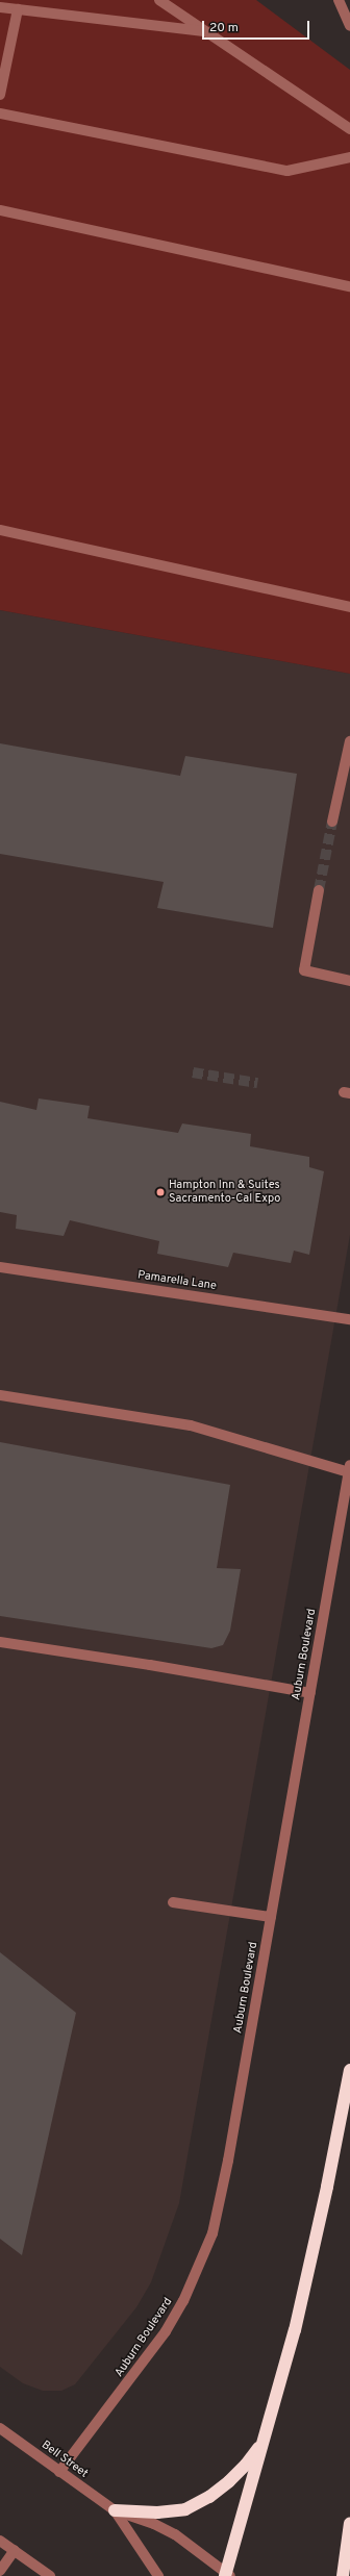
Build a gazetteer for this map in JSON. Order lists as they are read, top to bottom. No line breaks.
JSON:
{"streets":{"street":["Pamarella Lane","Auburn Boulevard","Bell Street"]},"crossings":[["Auburn Boulevard","Bell Street"]],"places":["Hampton Inn & Suites Sacramento-Cal Expo"],"scale_bar":"20 m"}
